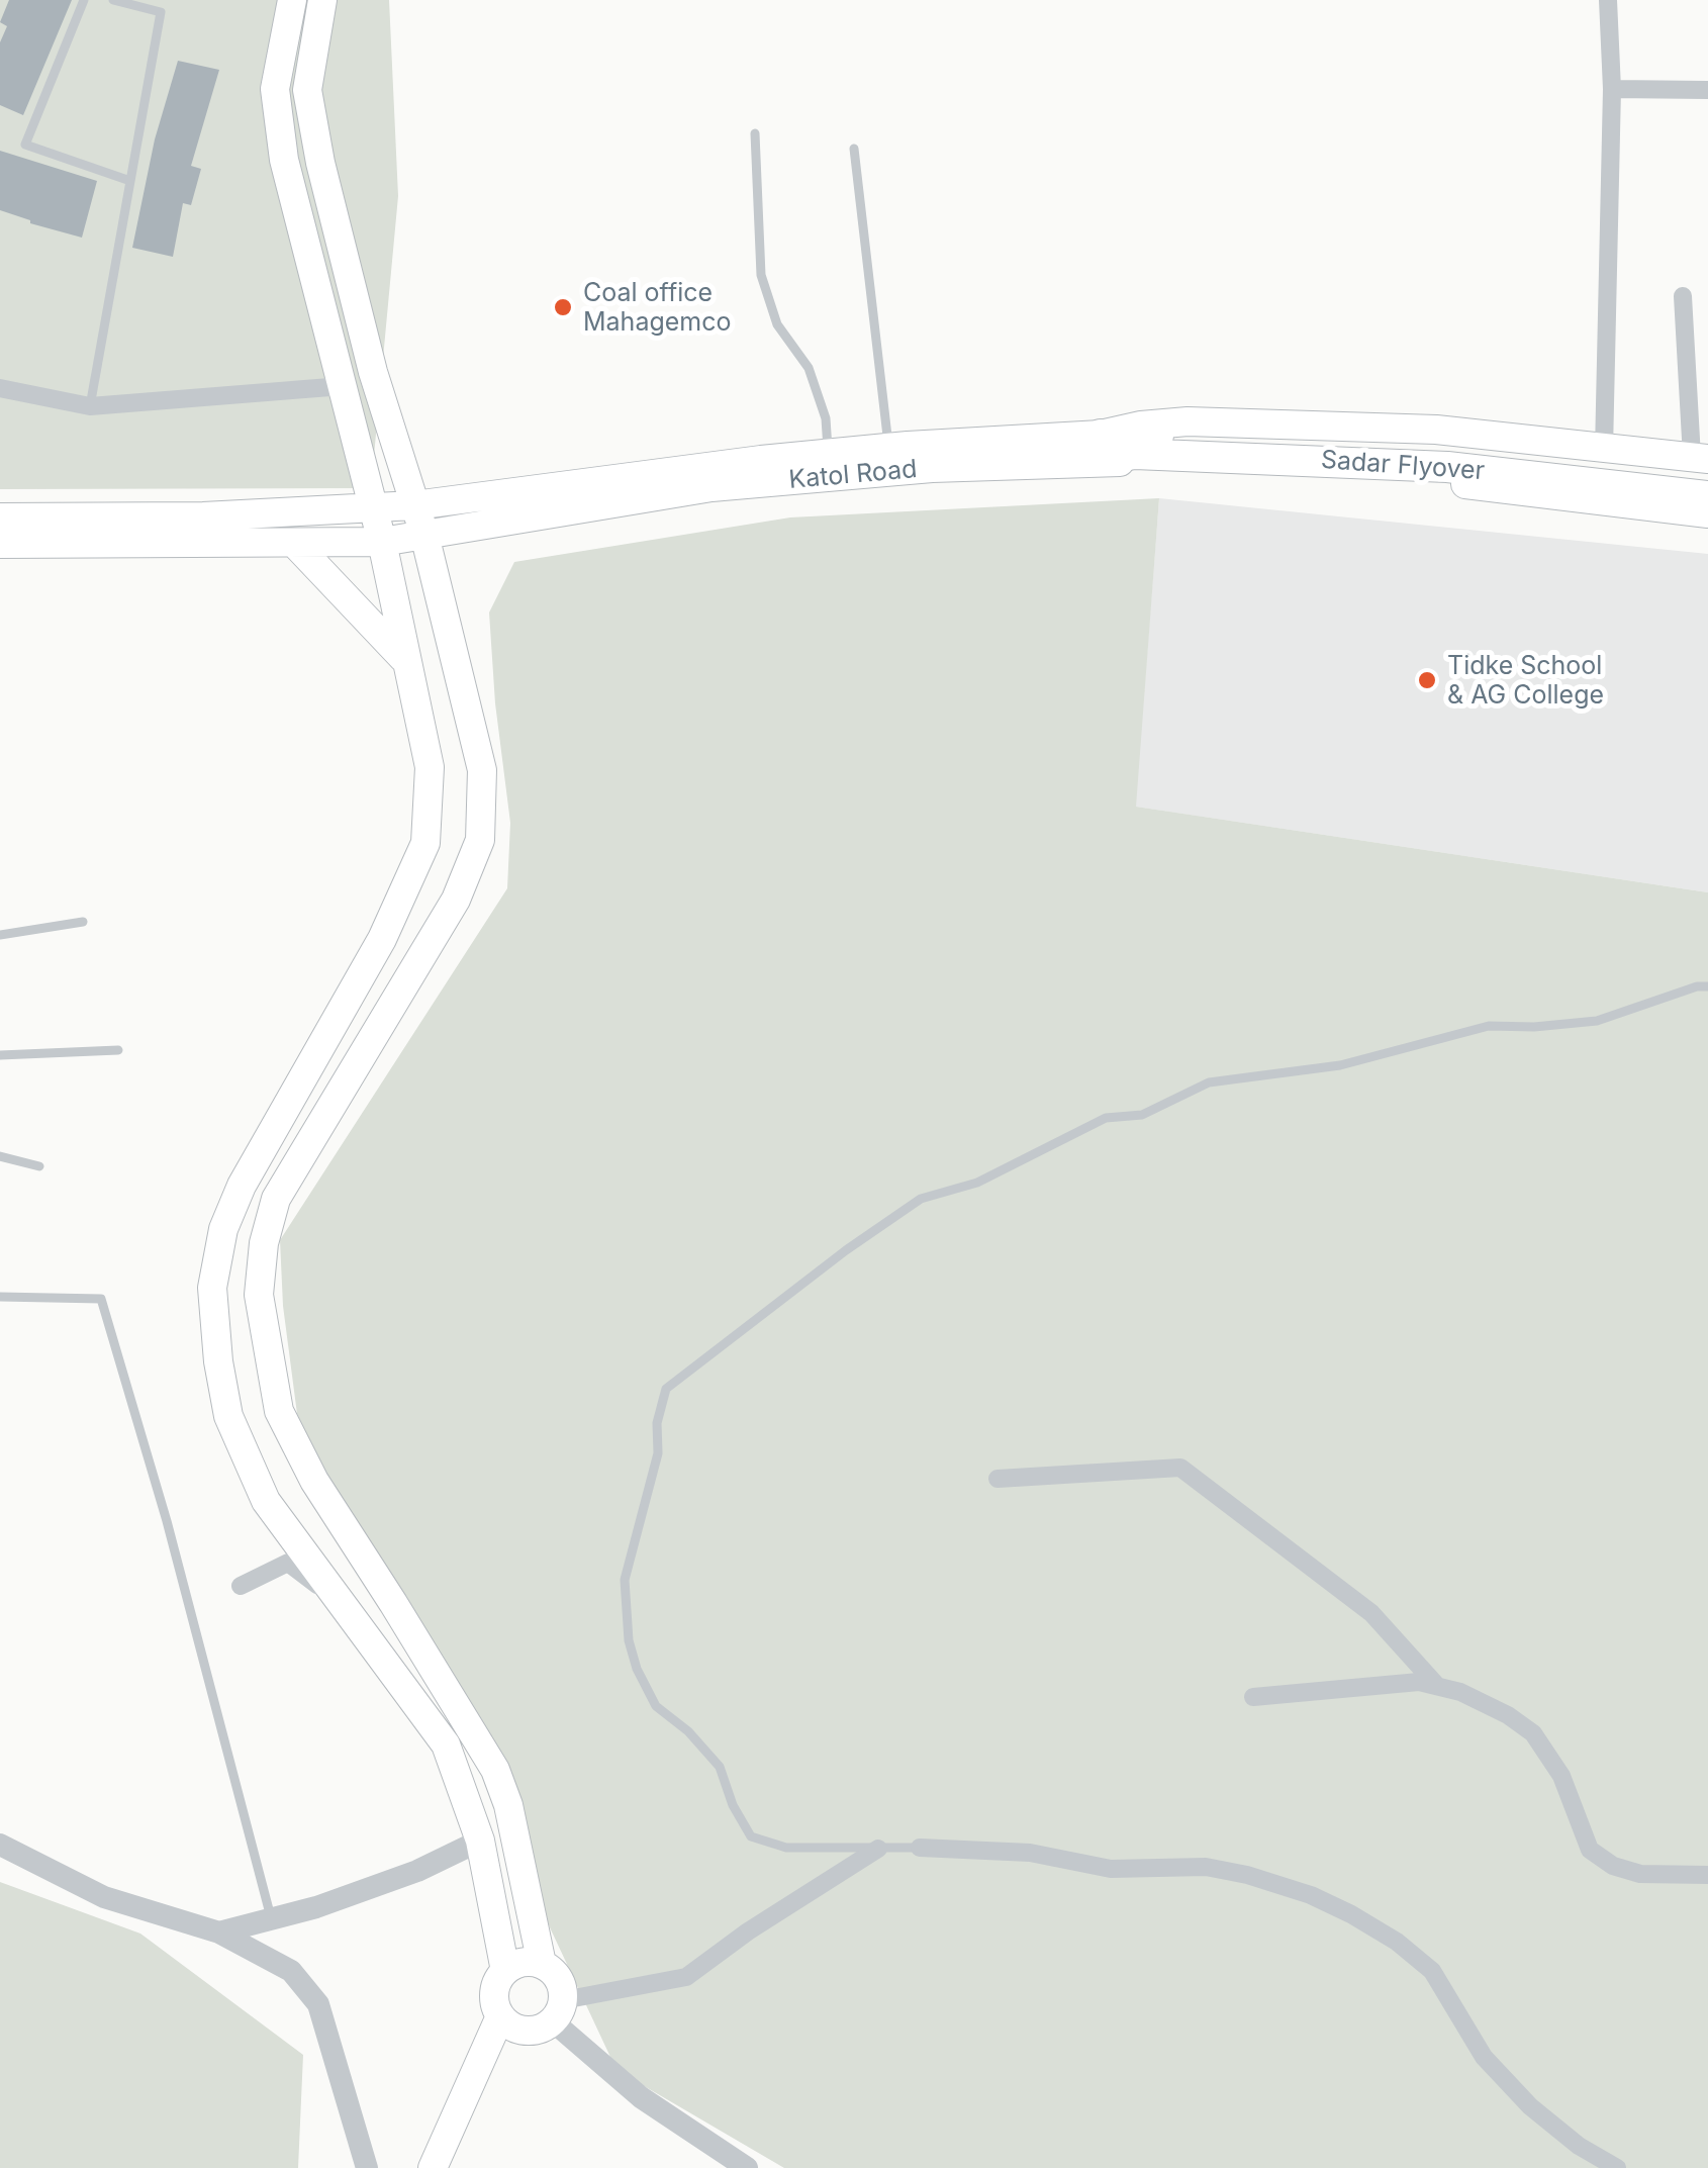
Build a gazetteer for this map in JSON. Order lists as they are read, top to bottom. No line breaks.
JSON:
{"streets":{"highway":["Sadar Flyover"],"main road":["Katol Road"]},"crossings":[["Sadar Flyover","Katol Road"]],"places":["Coal office Mahagemco","Tidke School & AG College"]}
